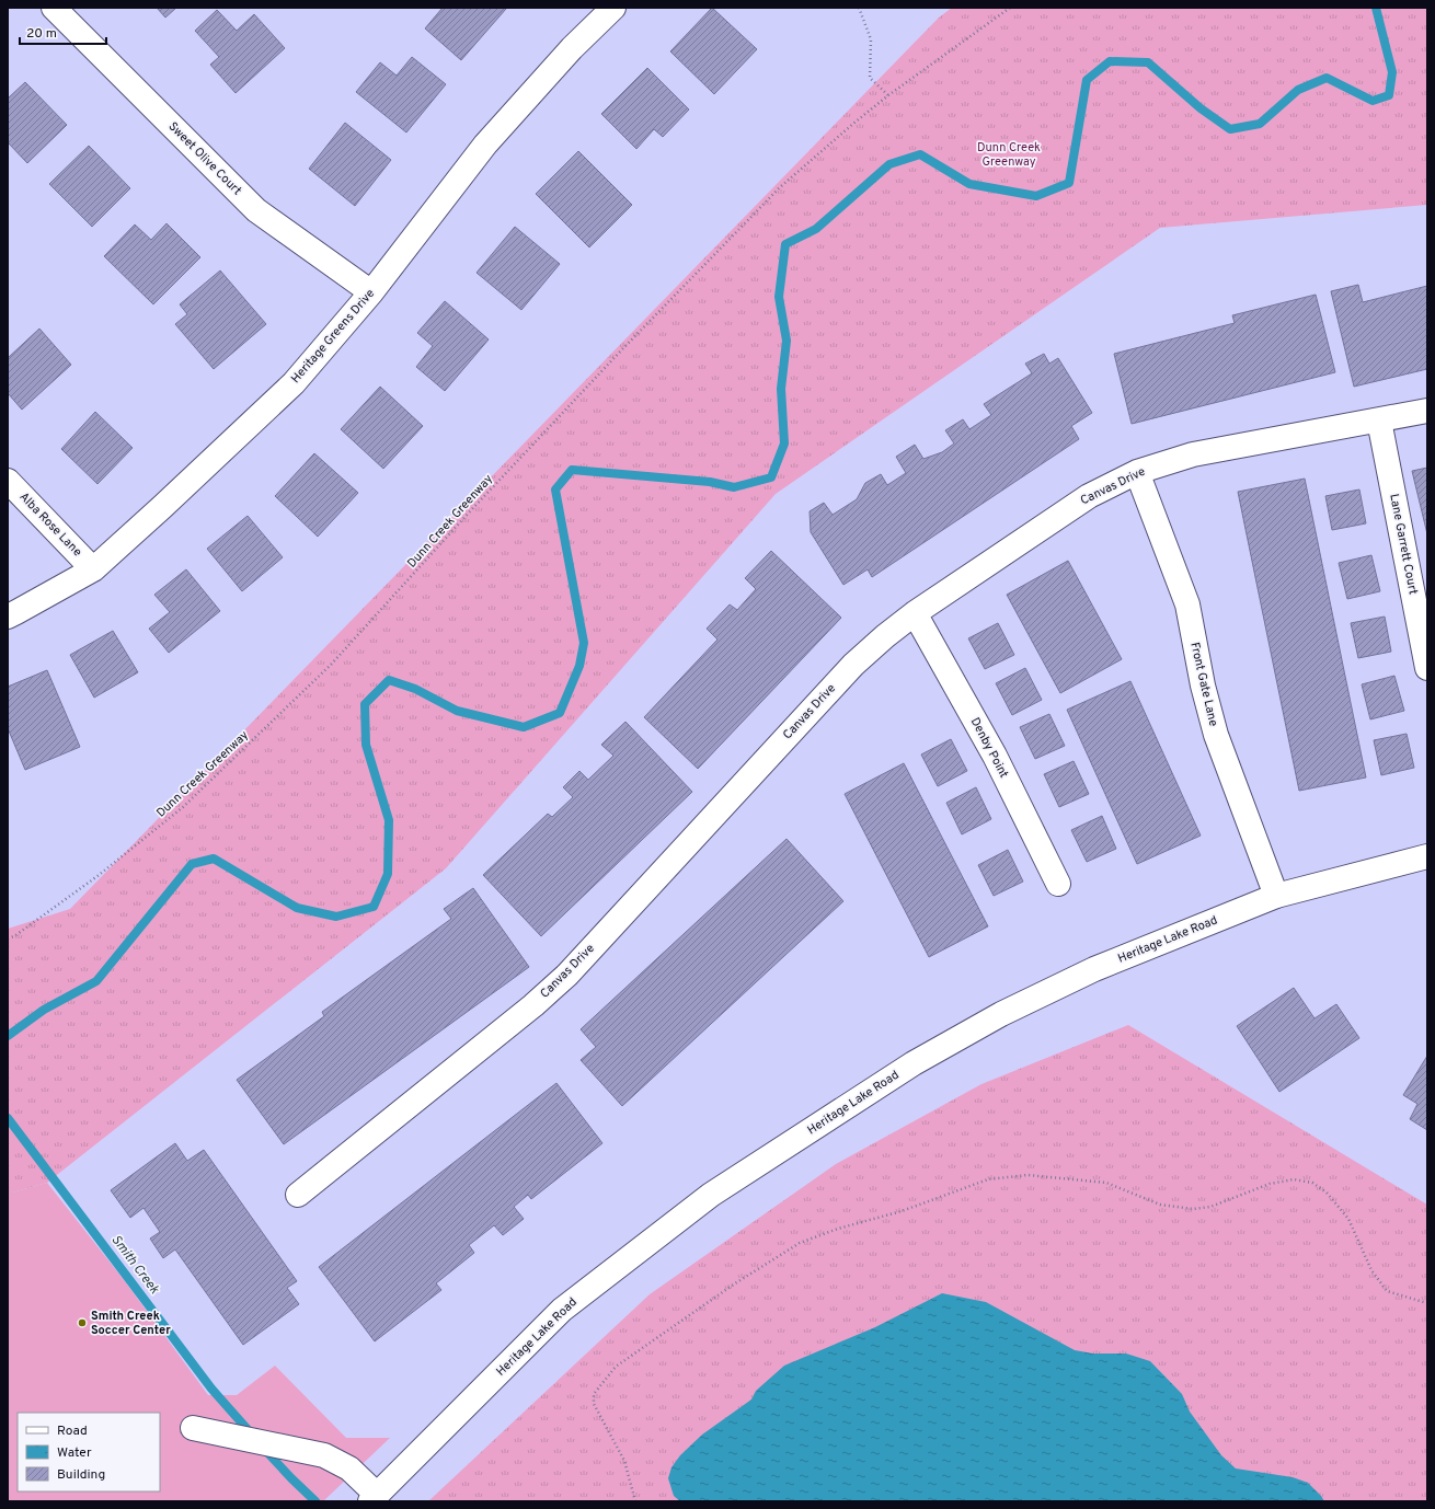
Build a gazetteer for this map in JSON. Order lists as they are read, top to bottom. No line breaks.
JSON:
{"streets":{"street":["Sweet Olive Court","Heritage Greens Drive","Canvas Drive","Alba Rose Lane","Lane Garrett Court","Front Gate Lane","Denby Point","Heritage Lake Road"],"path":["Dunn Creek Greenway"]},"crossings":[["Sweet Olive Court","Heritage Greens Drive"],["Heritage Greens Drive","Alba Rose Lane"],["Canvas Drive","Lane Garrett Court"],["Canvas Drive","Front Gate Lane"],["Canvas Drive","Denby Point"],["Front Gate Lane","Heritage Lake Road"]],"water":["Smith Creek"],"parks":["Dunn Creek Greenway"],"places":["Smith Creek Soccer Center"],"legend":["Road","Water","Building"],"scale_bar":"20 m"}
